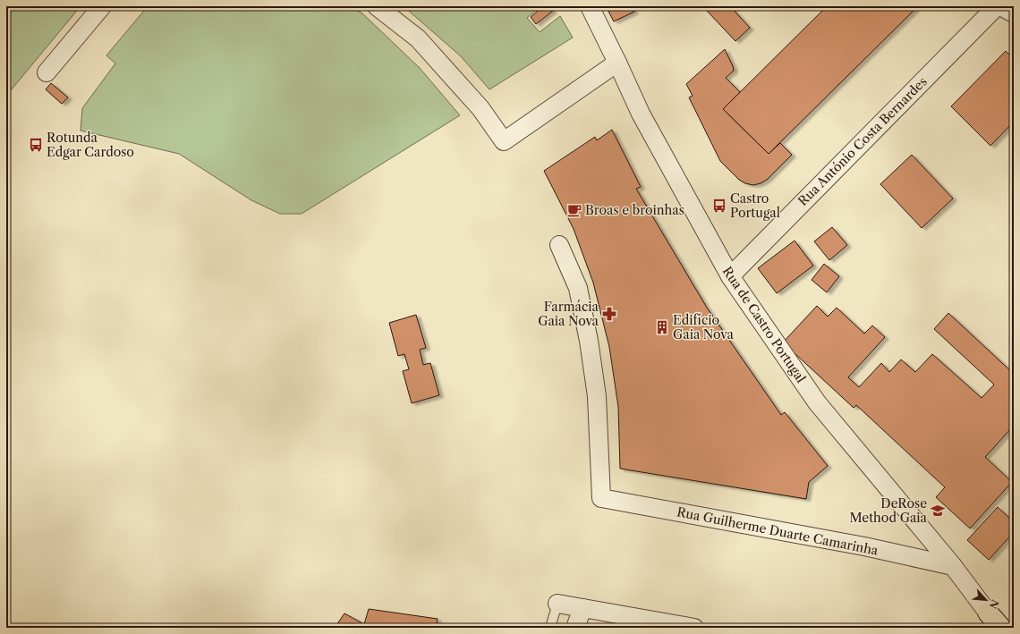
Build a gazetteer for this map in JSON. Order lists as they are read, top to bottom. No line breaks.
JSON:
{"streets":{"street":["Rua António Costa Bernardes","Rua de Castro Portugal","Rua Guilherme Duarte Camarinha"]},"crossings":[["Rua António Costa Bernardes","Rua de Castro Portugal"],["Rua de Castro Portugal","Rua Guilherme Duarte Camarinha"]],"places":{"bus stop":["Rotunda Edgar Cardoso","Castro Portugal"],"cafe":["Broas e broinhas"],"pharmacy":["Farmácia Gaia Nova"],"building":["Edifício Gaia Nova"],"school or university":["DeRose Method Gaia"]},"north":"bottom right"}
